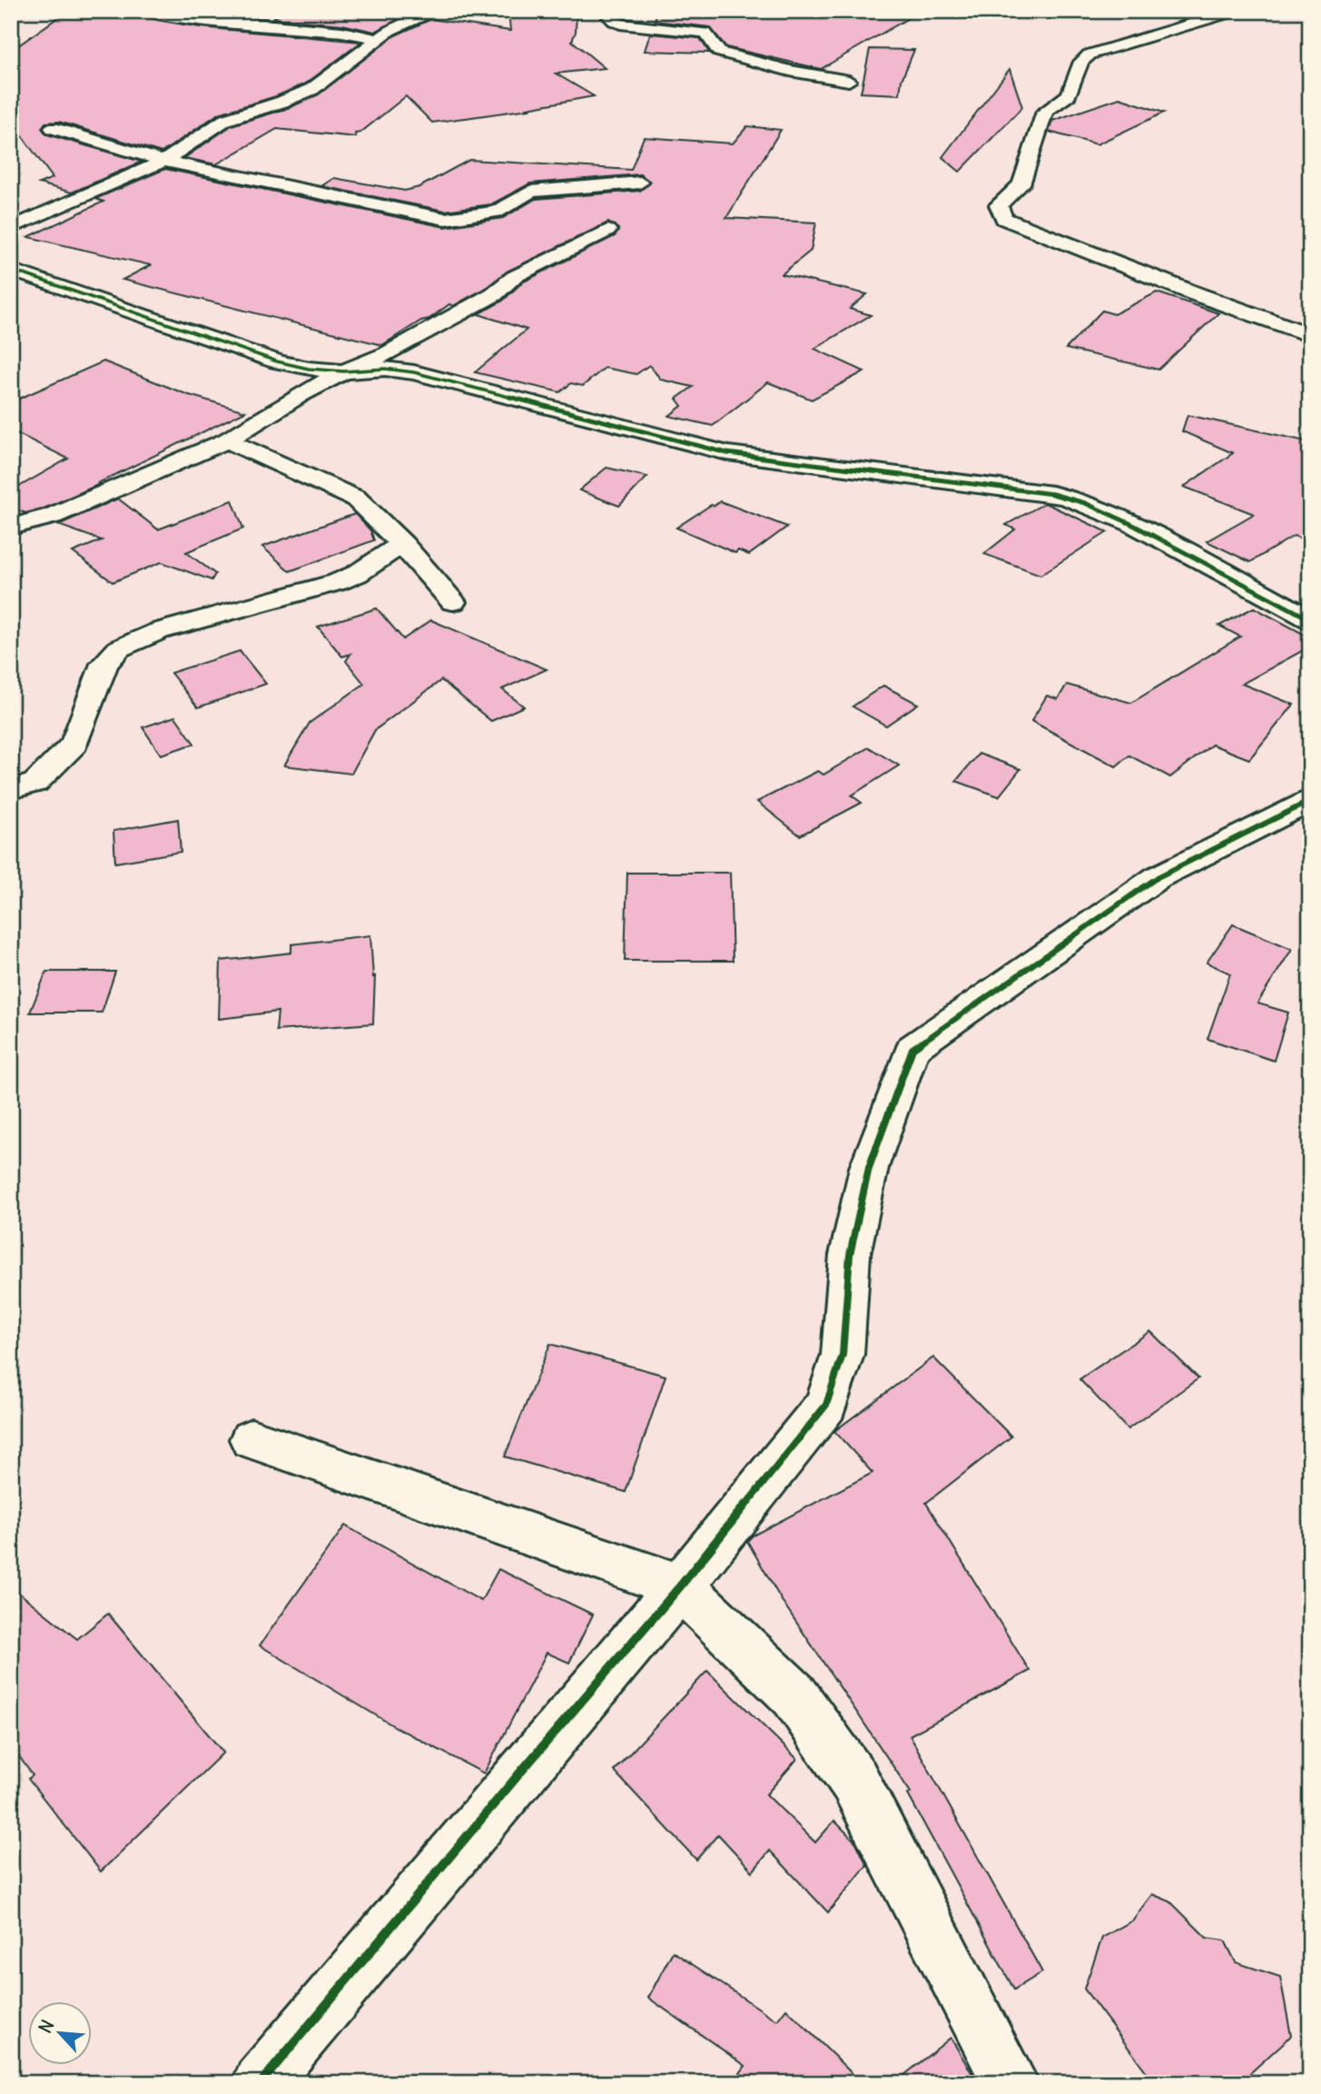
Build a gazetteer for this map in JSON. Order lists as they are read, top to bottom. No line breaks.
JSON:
{"north":"top left"}
